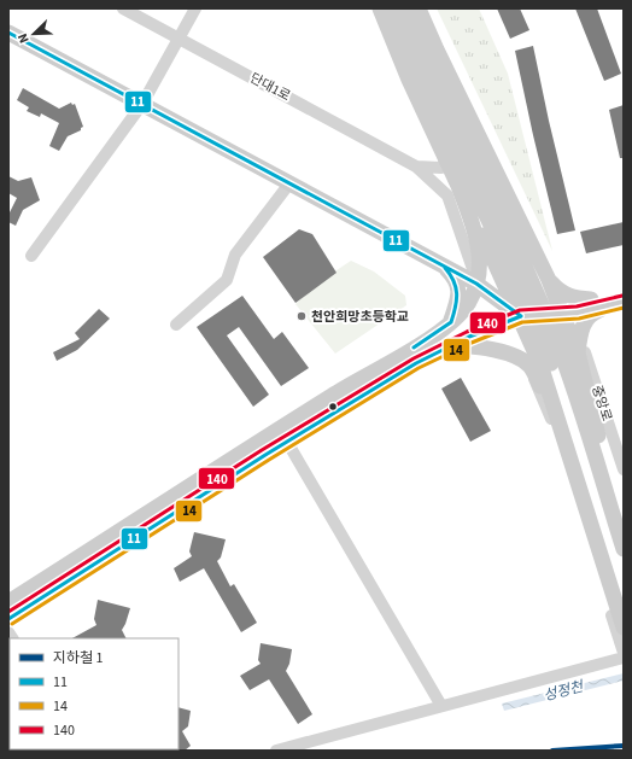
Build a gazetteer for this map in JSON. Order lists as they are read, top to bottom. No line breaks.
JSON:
{"streets":{"street":["단대1로","중앙로"]},"water":["성정천"],"places":["천안희망초등학교"],"lines":["transit line 11","transit line 140","transit line 14","metro line 1"],"legend":["지하철 1","11","14","140"],"north":"bottom left"}
